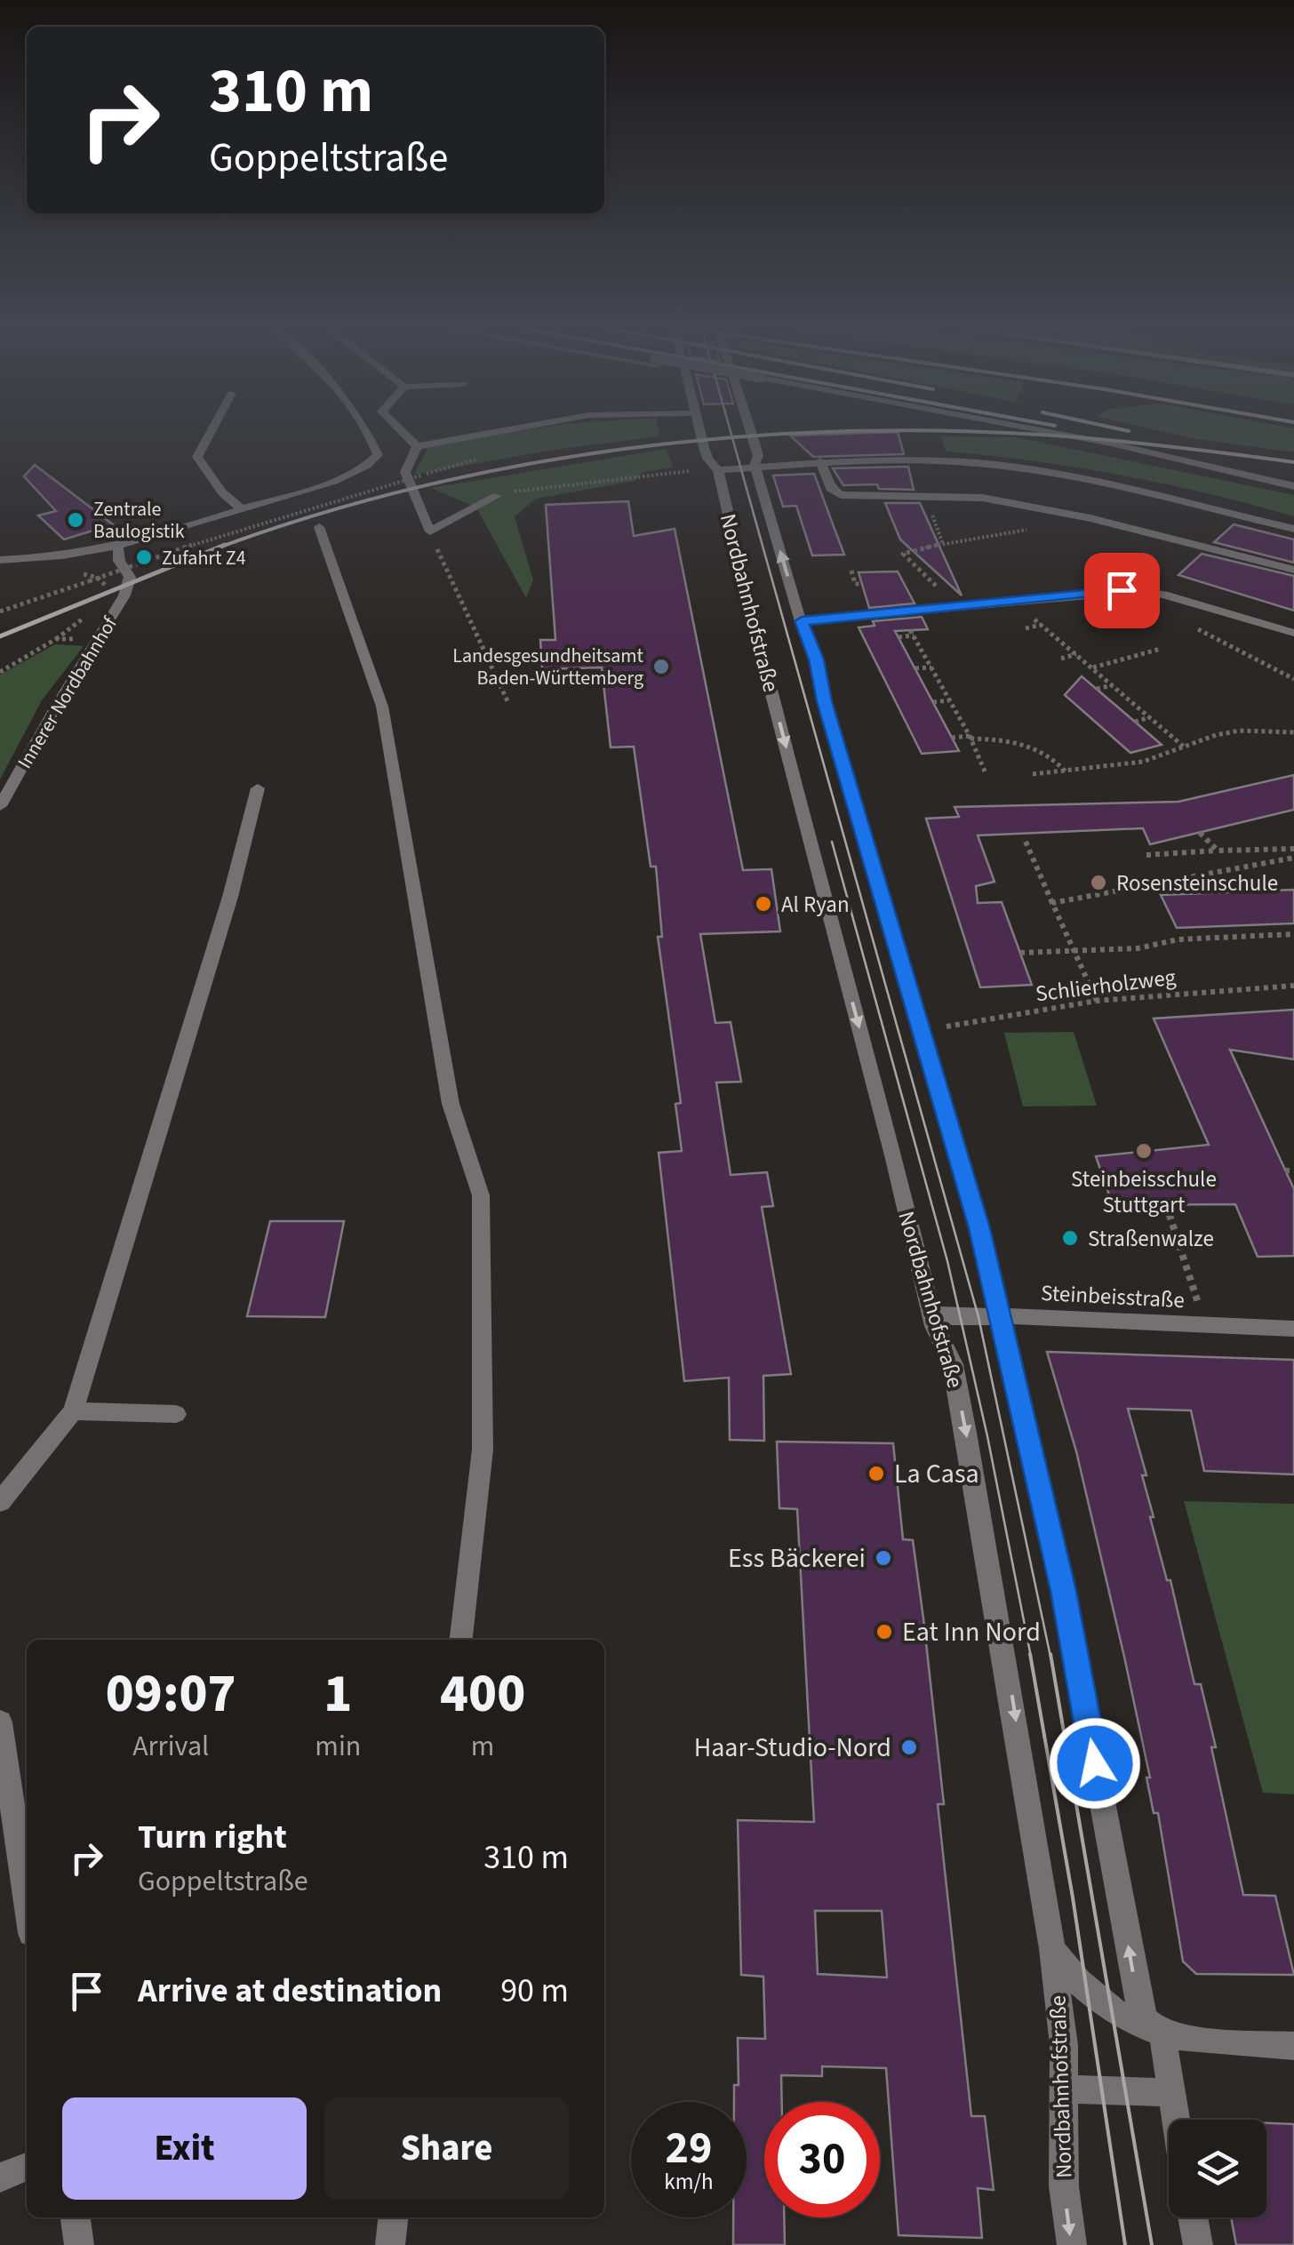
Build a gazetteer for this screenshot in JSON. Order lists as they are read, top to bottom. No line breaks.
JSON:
{"streets":{"street":["Nordbahnhofstraße","Innerer Nordbahnhof","Steinbeisstraße"],"path":["Schlierholzweg"]},"crossings":[["Nordbahnhofstraße","Schlierholzweg"],["Nordbahnhofstraße","Steinbeisstraße"]],"places":["Zentrale Baulogistik","Zufahrt Z4","Landesgesundheitsamt Baden-Württemberg","Rosensteinschule","Al Ryan","Steinbeisschule Stuttgart","Straßenwalze","La Casa","Ess Bäckerei","Eat Inn Nord","Haar-Studio-Nord"],"page":{"turn":["310 m","Goppeltstraße"],"eta":["09:07","Arrival","1","min","400","m"],"list":[{"name":"Turn right","note":"Goppeltstraße","value":"310 m"},{"name":"Arrive at destination","value":"90 m"}],"buttons":["Exit","Share"],"speed":"29 km/h","limit":"30"}}
